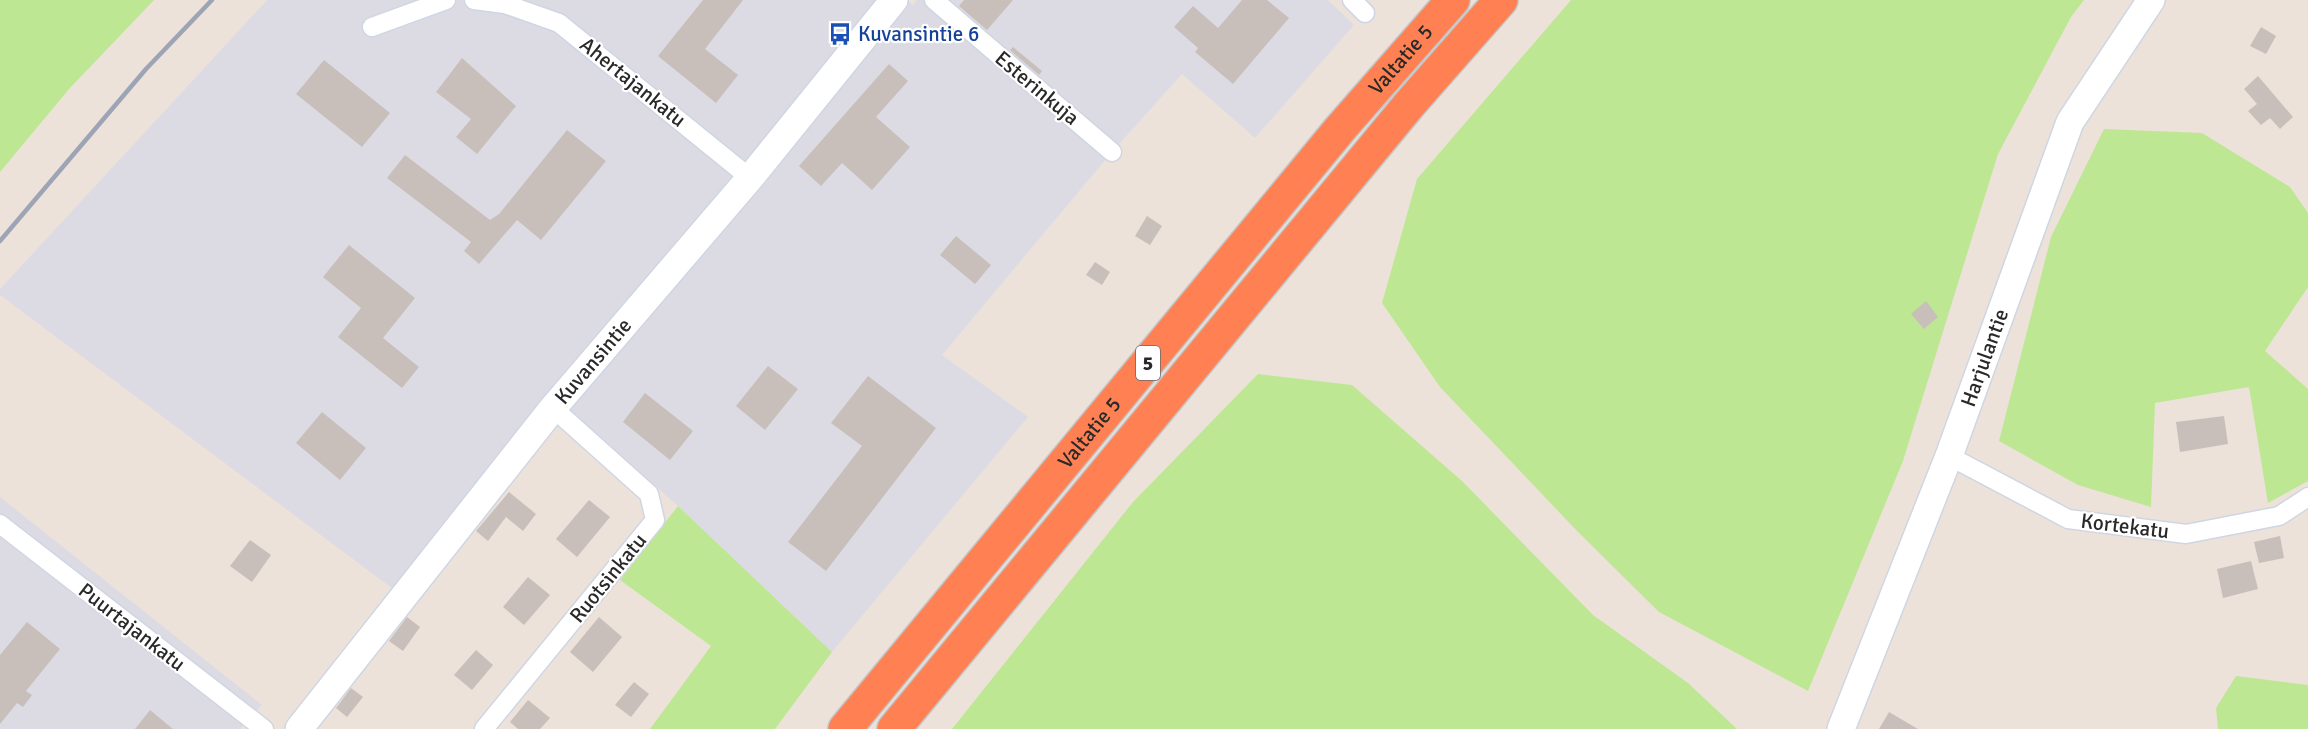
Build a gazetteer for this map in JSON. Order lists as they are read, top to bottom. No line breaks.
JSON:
{"streets":{"highway":["Valtatie 5","5"],"street":["Ahertajankatu","Esterinkuja","Harjulantie","Kuvansintie","Kortekatu","Ruotsinkatu","Puurtajankatu"]},"crossings":[["Ahertajankatu","Kuvansintie"],["Harjulantie","Kortekatu"],["Kuvansintie","Ruotsinkatu"]],"places":{"bus stop":["Kuvansintie 6"]}}
